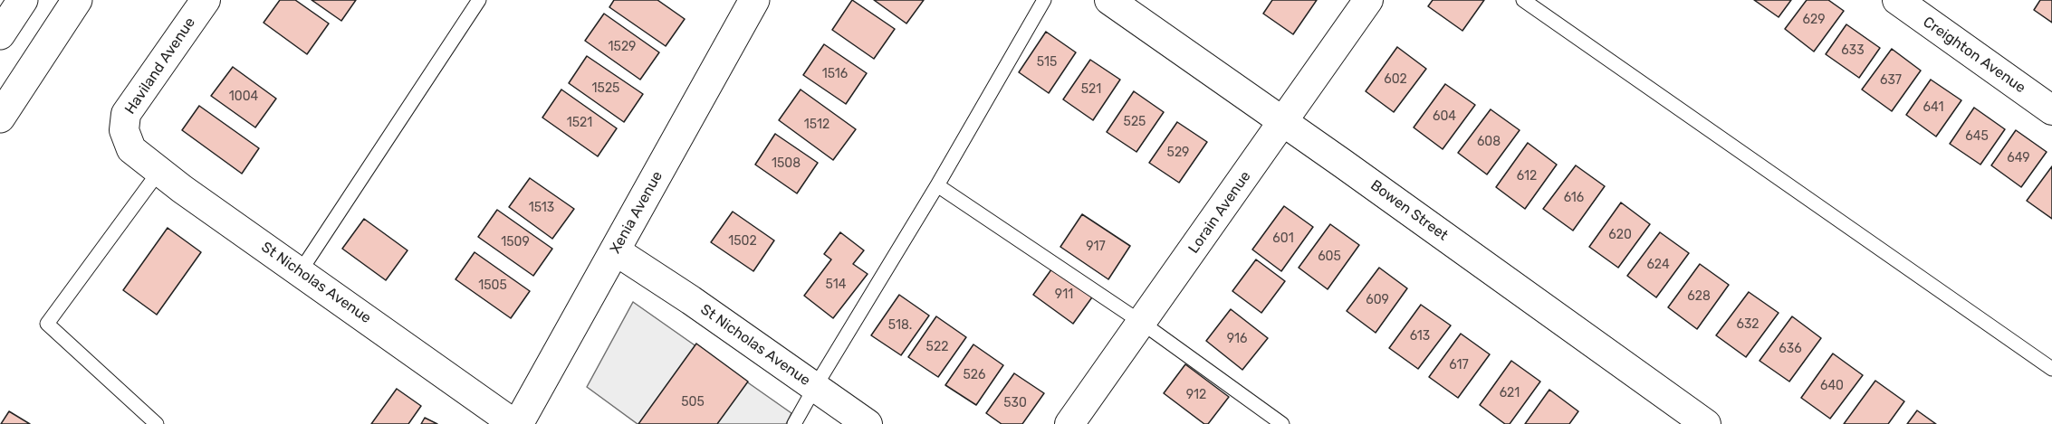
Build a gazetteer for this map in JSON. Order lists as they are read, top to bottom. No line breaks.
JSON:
{"streets":{"main road":["Xenia Avenue"],"street":["Creighton Avenue","Haviland Avenue","Bowen Street","Lorain Avenue","St Nicholas Avenue"]},"crossings":[["Haviland Avenue","St Nicholas Avenue"],["Bowen Street","Lorain Avenue"],["Xenia Avenue","St Nicholas Avenue"]],"house_numbers":["629","1529","633","515","1516","602","637","1525","521","1004","641","604","525","1521","1512","645","608","529","649","1508","612","616","1513","620","601","1502","1509","917","605","624","514","1505","911","628","609","632","518.","613","916","522","636","617","526","640","621","912","505","530"]}
